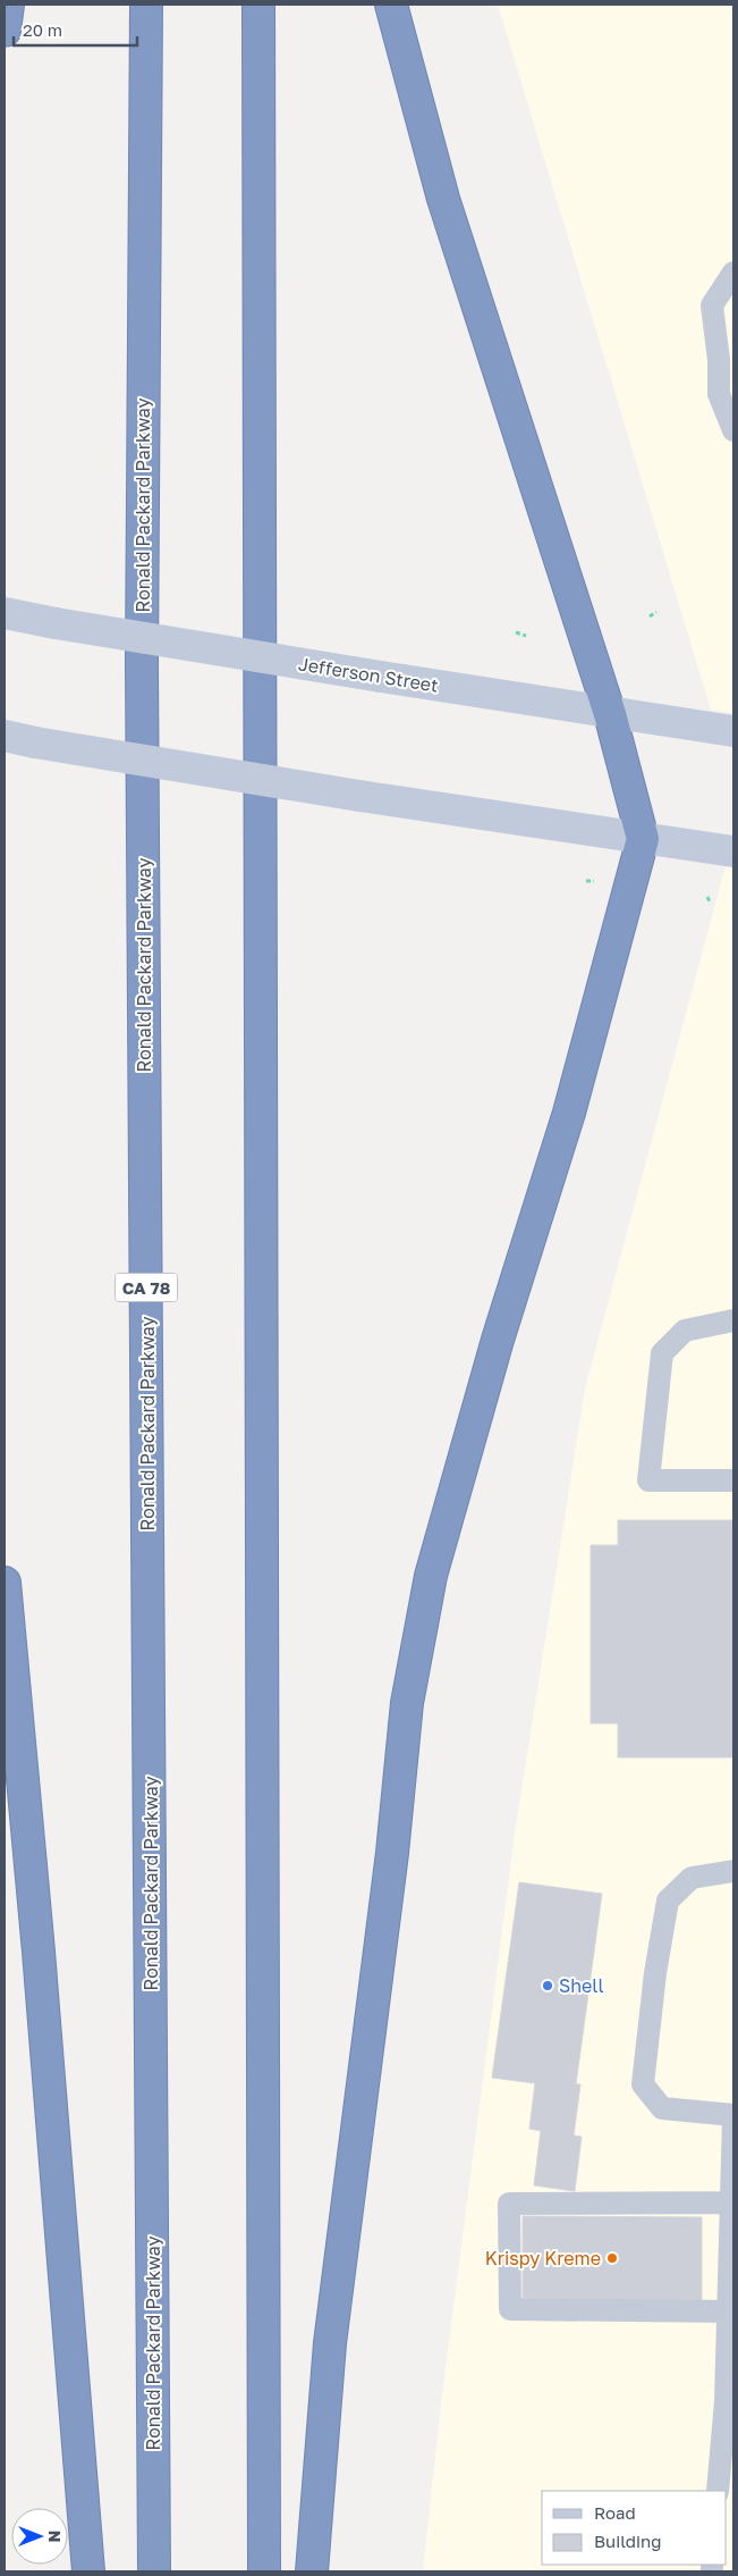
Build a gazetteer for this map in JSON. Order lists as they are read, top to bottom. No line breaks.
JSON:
{"streets":{"highway":["Ronald Packard Parkway","CA 78"],"main road":["Jefferson Street"]},"places":["Shell","Krispy Kreme"],"legend":["Road","Building"],"scale_bar":"20 m","north":"right"}
